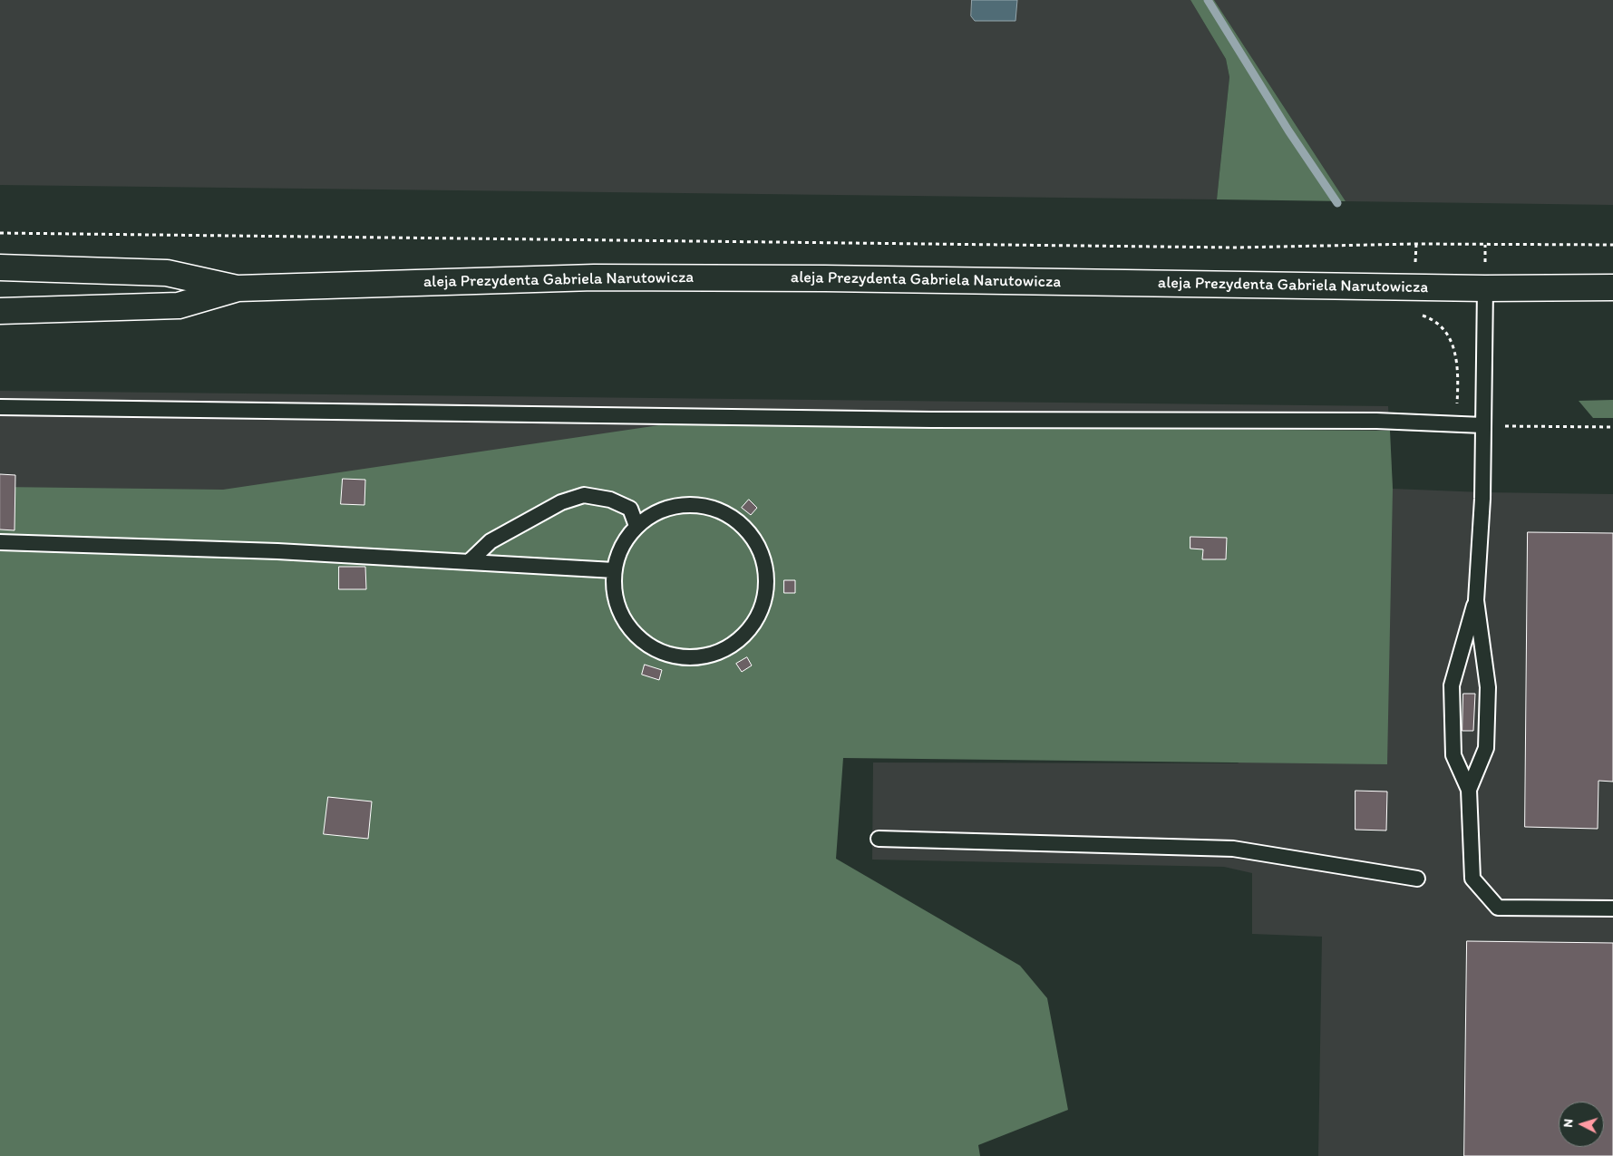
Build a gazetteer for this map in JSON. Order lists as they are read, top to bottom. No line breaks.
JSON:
{"streets":{"street":["aleja Prezydenta Gabriela Narutowicza"]},"north":"left"}
